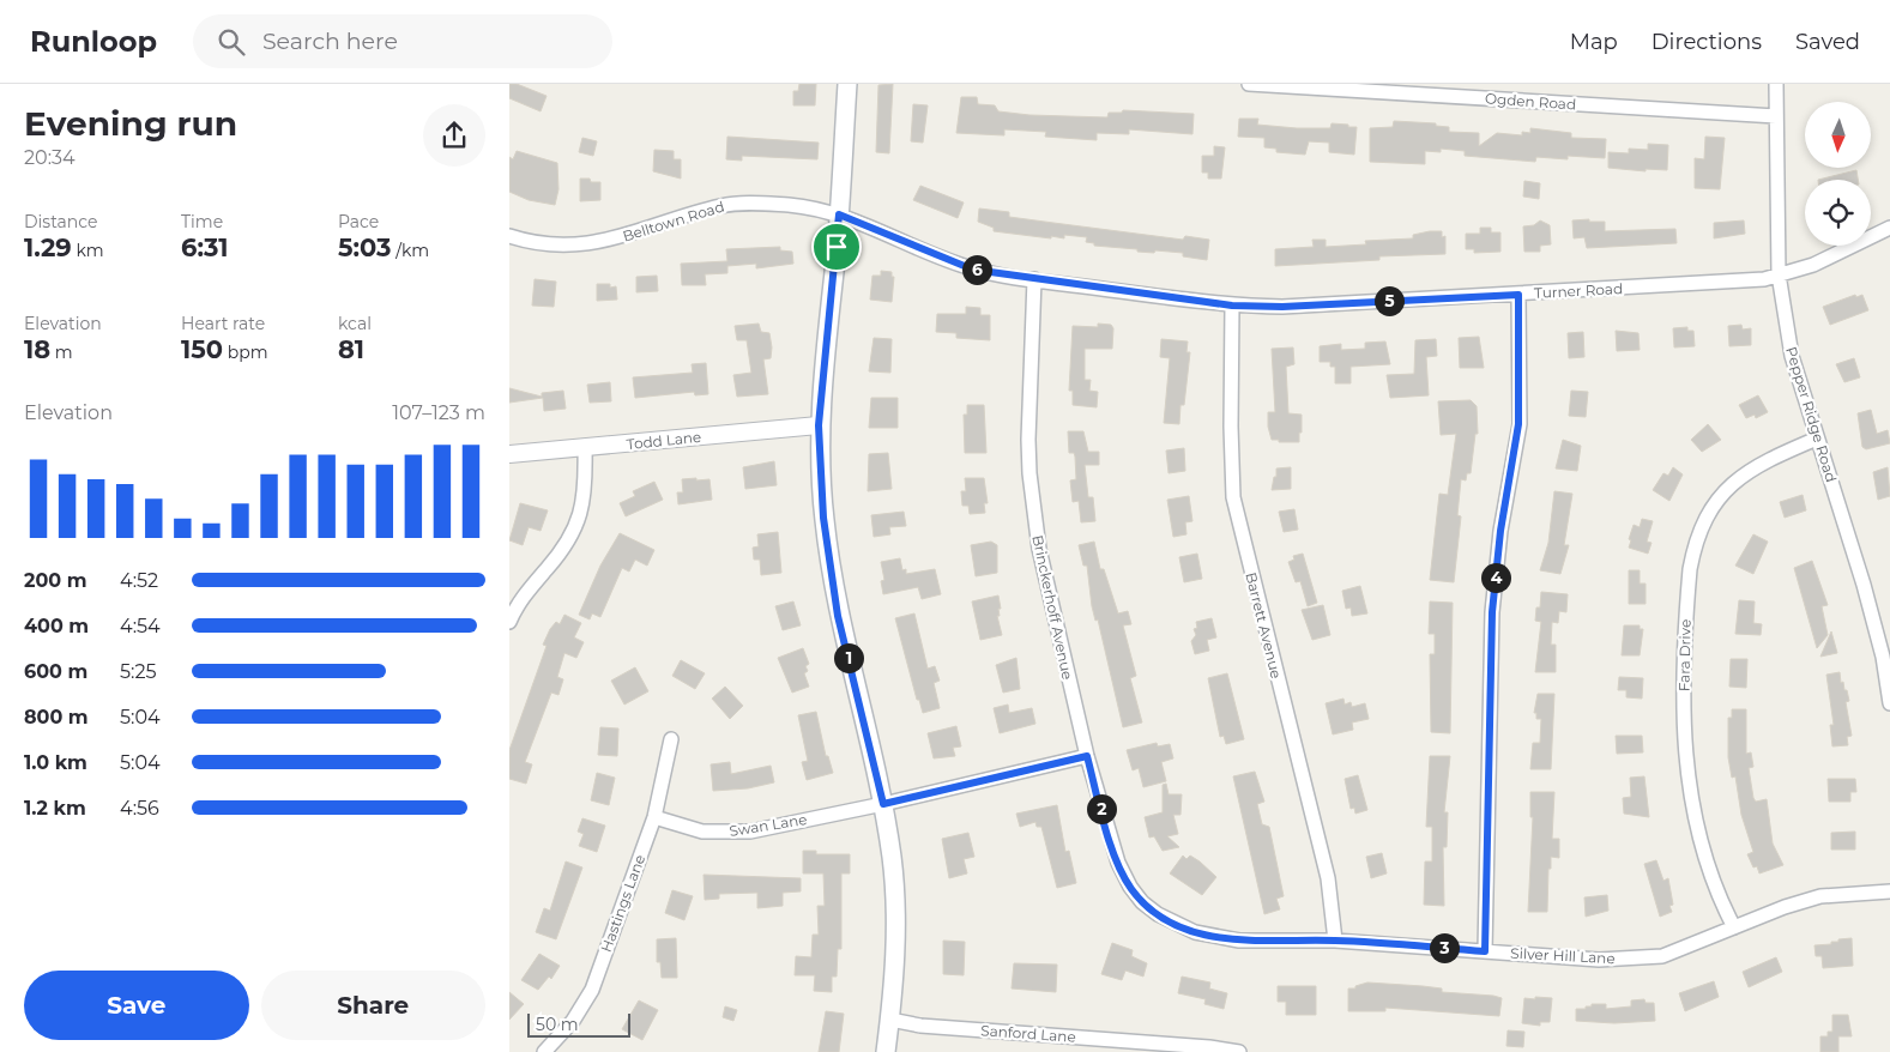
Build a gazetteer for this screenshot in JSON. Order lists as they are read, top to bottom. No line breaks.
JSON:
{"streets":{"street":["Ogden Road","Belltown Road","Turner Road","Pepper Ridge Road","Todd Lane","Brinckerhoff Avenue","Barrett Avenue","Fara Drive","Swan Lane","Hastings Lane","Silver Hill Lane","Sanford Lane"]},"crossings":[["Ogden Road","Pepper Ridge Road"],["Belltown Road","Turner Road"],["Turner Road","Pepper Ridge Road"],["Turner Road","Brinckerhoff Avenue"],["Turner Road","Barrett Avenue"],["Pepper Ridge Road","Fara Drive"],["Brinckerhoff Avenue","Swan Lane"],["Brinckerhoff Avenue","Silver Hill Lane"],["Barrett Avenue","Silver Hill Lane"],["Fara Drive","Silver Hill Lane"],["Swan Lane","Hastings Lane"]],"scale_bar":"50 m","north":"bottom","page":{"header":"Runloop","search":"Search here","nav":["Map","Directions","Saved"],"heading":["Evening run","20:34"],"stats":[["Distance","1.29 km"],["Time","6:31"],["Pace","5:03 /km"],["Elevation","18 m"],["Heart rate","150 bpm"],["kcal","81"]],"pins":["6","5","4","1","2","3"],"chart":["Elevation","107–123 m"],"list":[{"name":"200 m","note":"4:52"},{"name":"400 m","note":"4:54"},{"name":"600 m","note":"5:25"},{"name":"800 m","note":"5:04"},{"name":"1.0 km","note":"5:04"},{"name":"1.2 km","note":"4:56"}],"buttons":["Save","Share"],"scale":"50 m"}}
